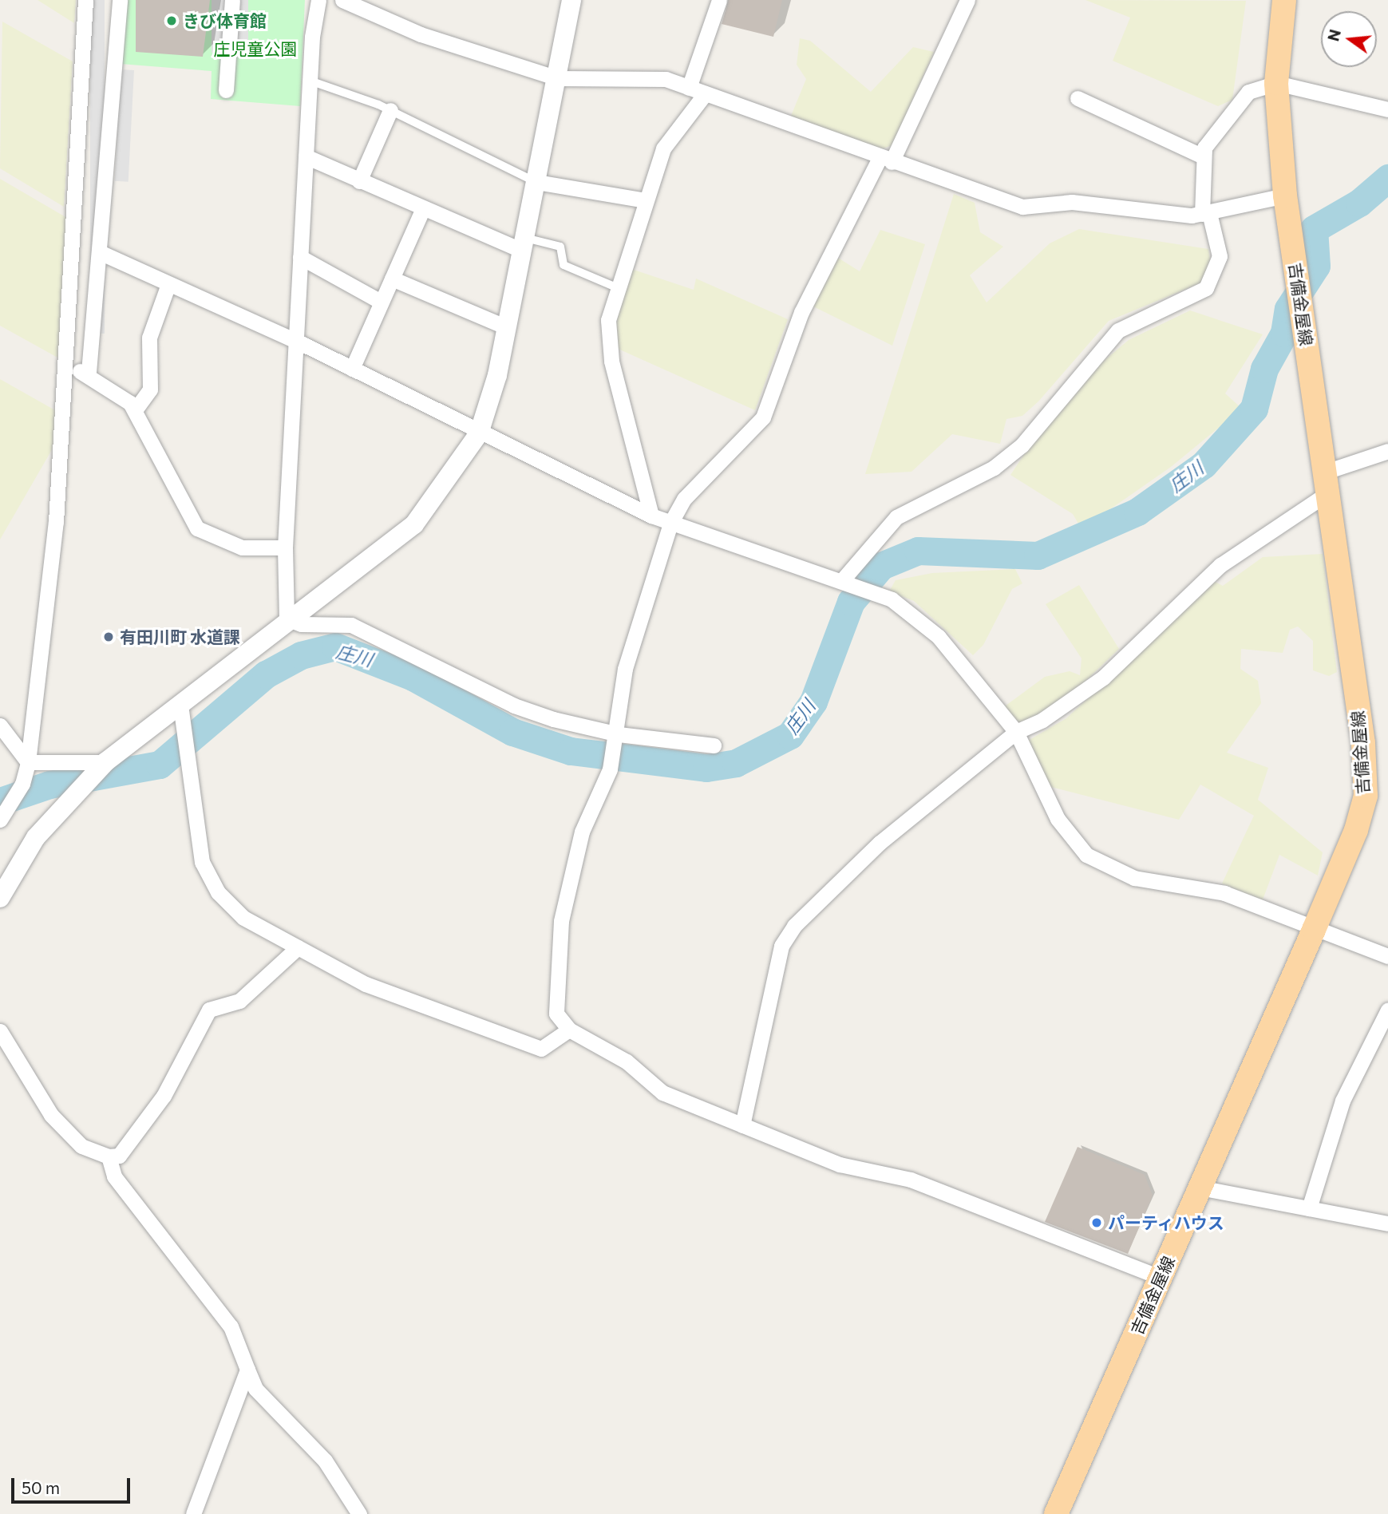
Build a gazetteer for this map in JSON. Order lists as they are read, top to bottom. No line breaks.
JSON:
{"streets":{"main road":["吉備金屋線"]},"water":["庄川"],"parks":["庄児童公園"],"places":["きび体育館","有田川町 水道課","パーティハウス"],"scale_bar":"50 m","north":"left"}
